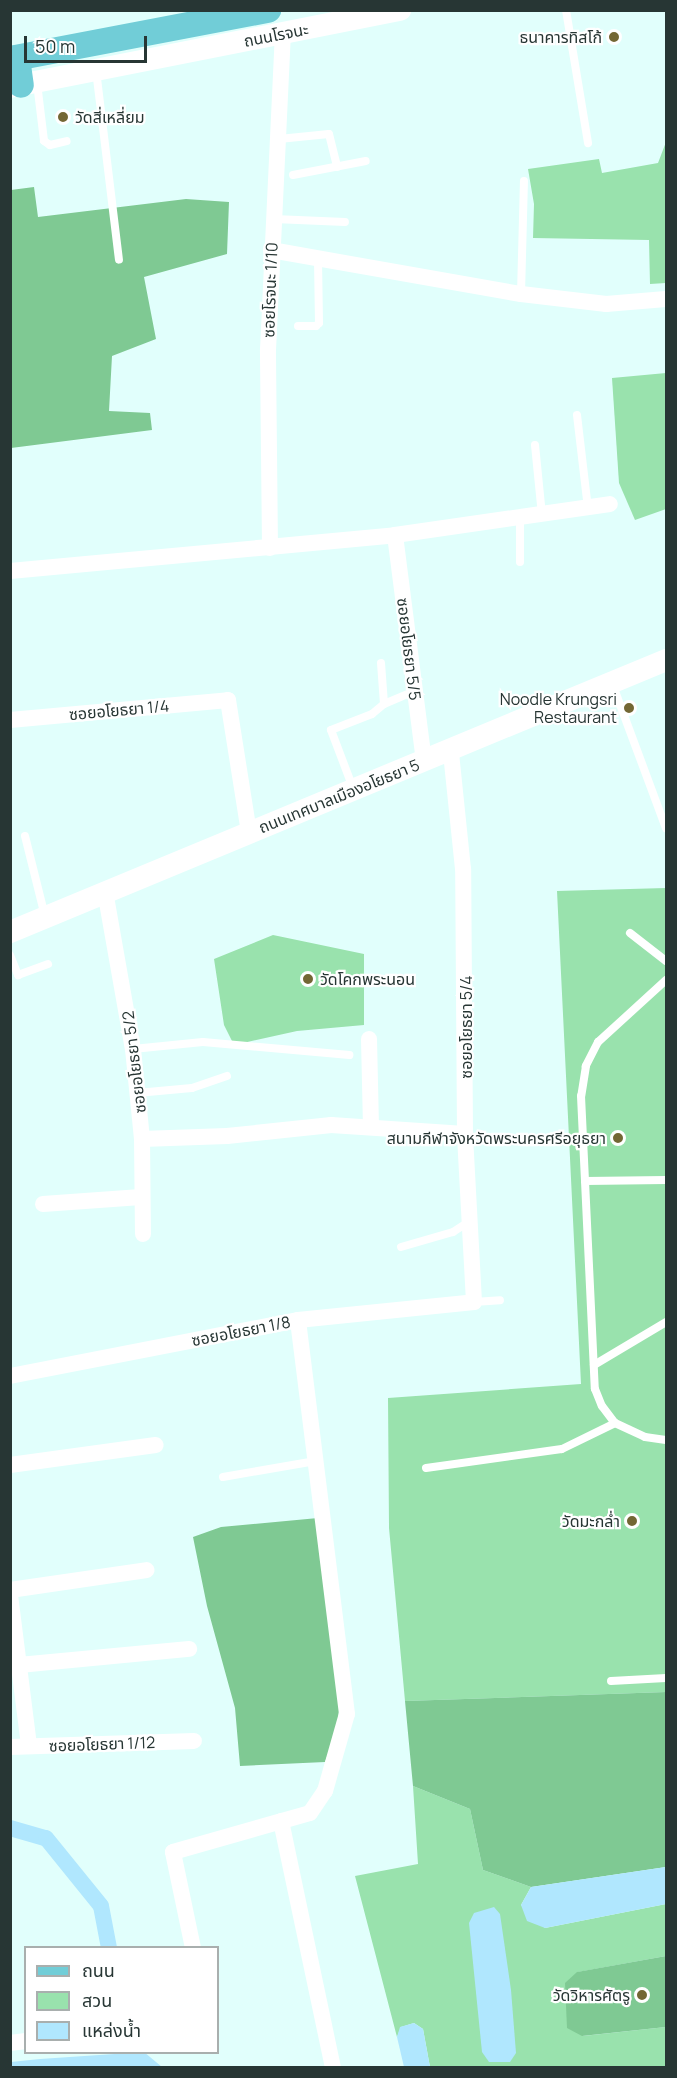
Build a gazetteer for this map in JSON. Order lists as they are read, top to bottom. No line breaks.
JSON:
{"streets":{"main road":["ถนนโรจนะ"],"street":["ซอยโรจนะ 1/10","ซอยอโยธยา 5/5","ซอยอโยธยา 1/4","ถนนเทศบาลเมืองอโยธยา 5","ซอยอโยธยา 5/4","ซอยอโยธยา 5/2","ซอยอโยธยา 1/8","ซอยอโยธยา 1/12"]},"crossings":[["ถนนโรจนะ","ซอยโรจนะ 1/10"],["ซอยอโยธยา 5/5","ถนนเทศบาลเมืองอโยธยา 5"],["ซอยอโยธยา 1/4","ถนนเทศบาลเมืองอโยธยา 5"],["ถนนเทศบาลเมืองอโยธยา 5","ซอยอโยธยา 5/4"],["ถนนเทศบาลเมืองอโยธยา 5","ซอยอโยธยา 5/2"],["ซอยอโยธยา 5/4","ซอยอโยธยา 1/8"]],"places":["ธนาคารทิสโก้","วัดสี่เหลี่ยม","Noodle Krungsri Restaurant","วัดโคกพระนอน","สนามกีฬาจังหวัดพระนครศรีอยุธยา","วัดมะกล่ำ","วัดวิหารศัตรู"],"legend":["ถนน","สวน","แหล่งน้ำ"],"scale_bar":"50 m"}
